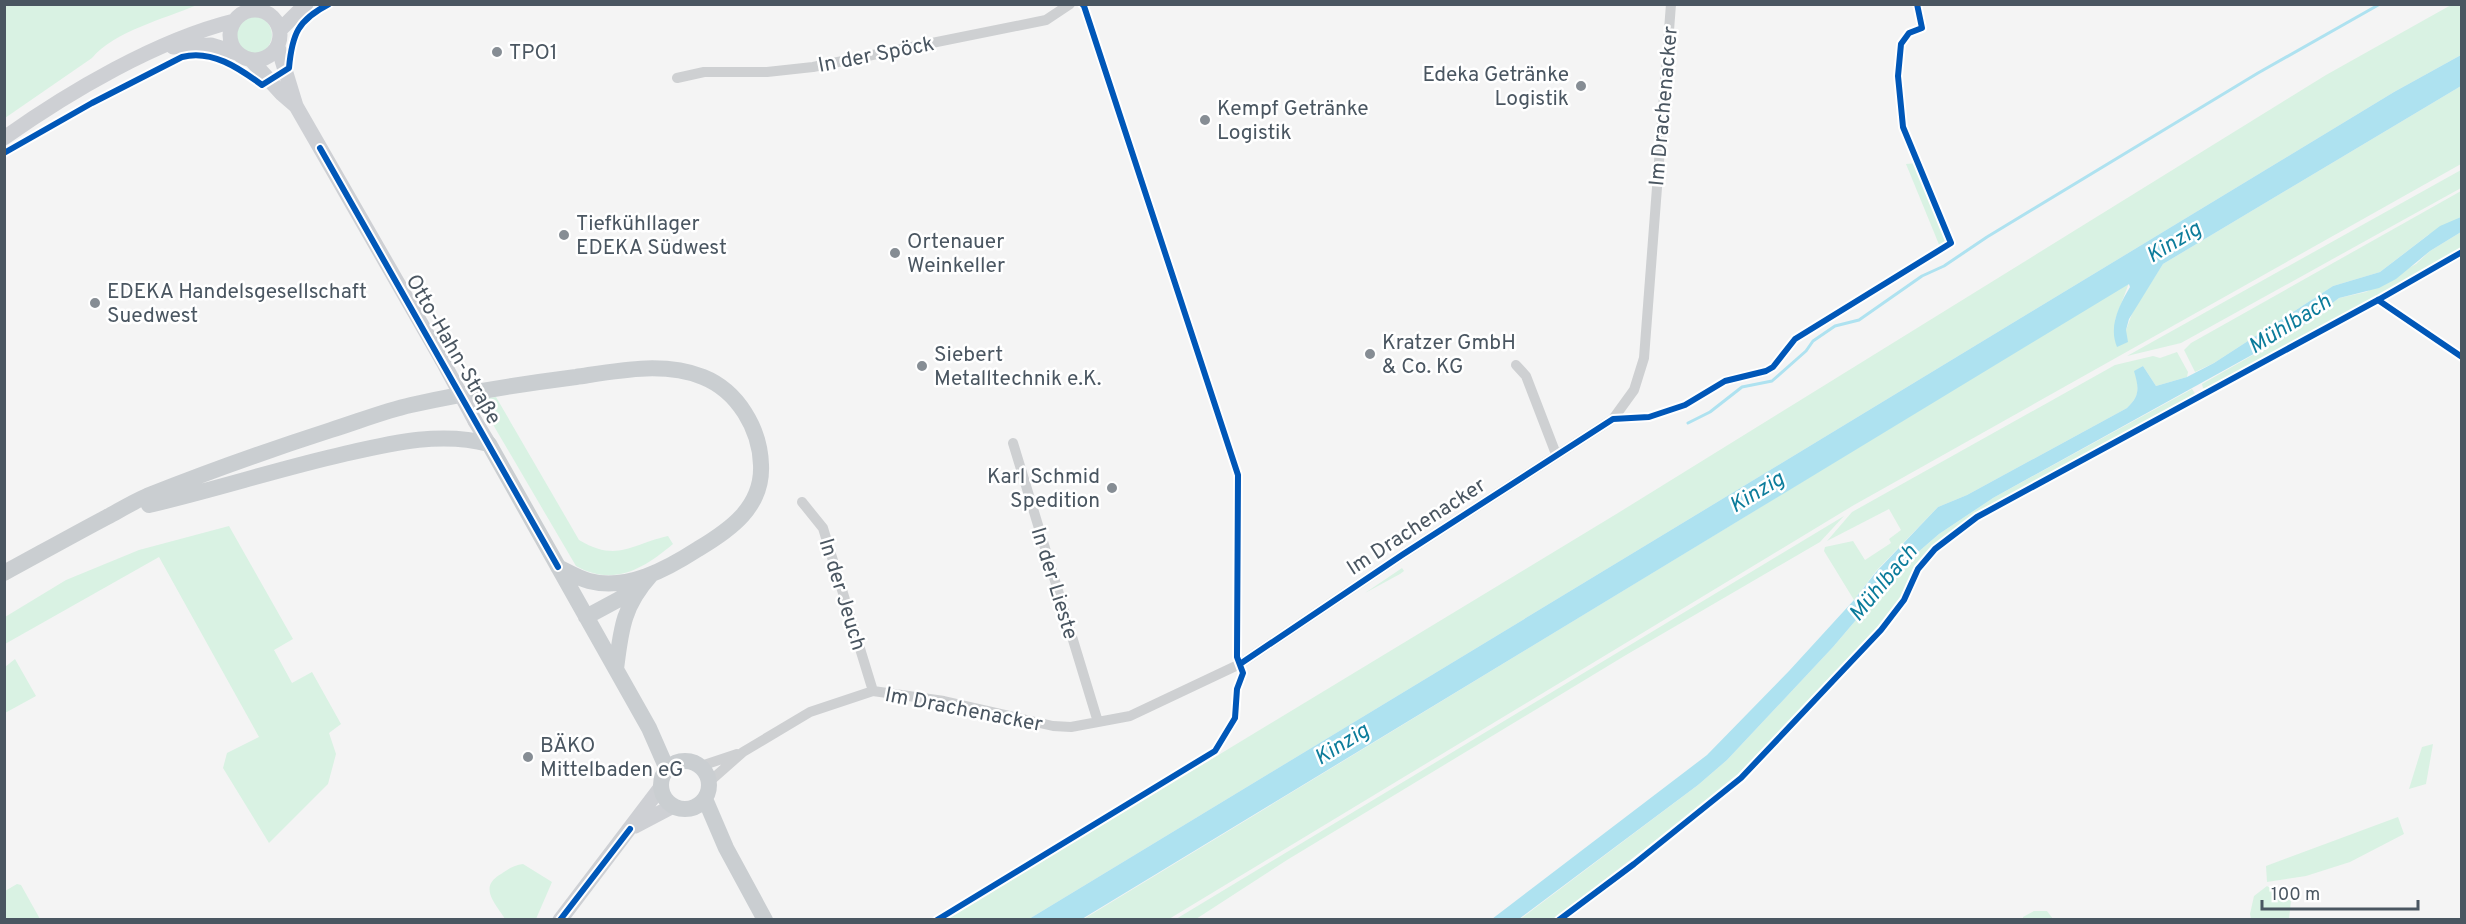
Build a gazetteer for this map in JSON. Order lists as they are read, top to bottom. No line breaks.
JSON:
{"streets":{"main road":["Otto-Hahn-Straße"],"street":["In der Spöck","Im Drachenacker","In der Lieste","In der Jeuch"]},"crossings":[["Im Drachenacker","Otto-Hahn-Straße"],["Im Drachenacker","In der Lieste"],["Im Drachenacker","In der Jeuch"]],"water":["Kinzig","Mühlbach"],"places":["TPO1","Edeka Getränke Logistik","Kempf Getränke Logistik","Tiefkühllager EDEKA Südwest","Ortenauer Weinkeller","EDEKA Handelsgesellschaft Suedwest","Kratzer GmbH & Co. KG","Siebert Metalltechnik e.K.","Karl Schmid Spedition","BÄKO Mittelbaden eG"],"scale_bar":"100 m"}
